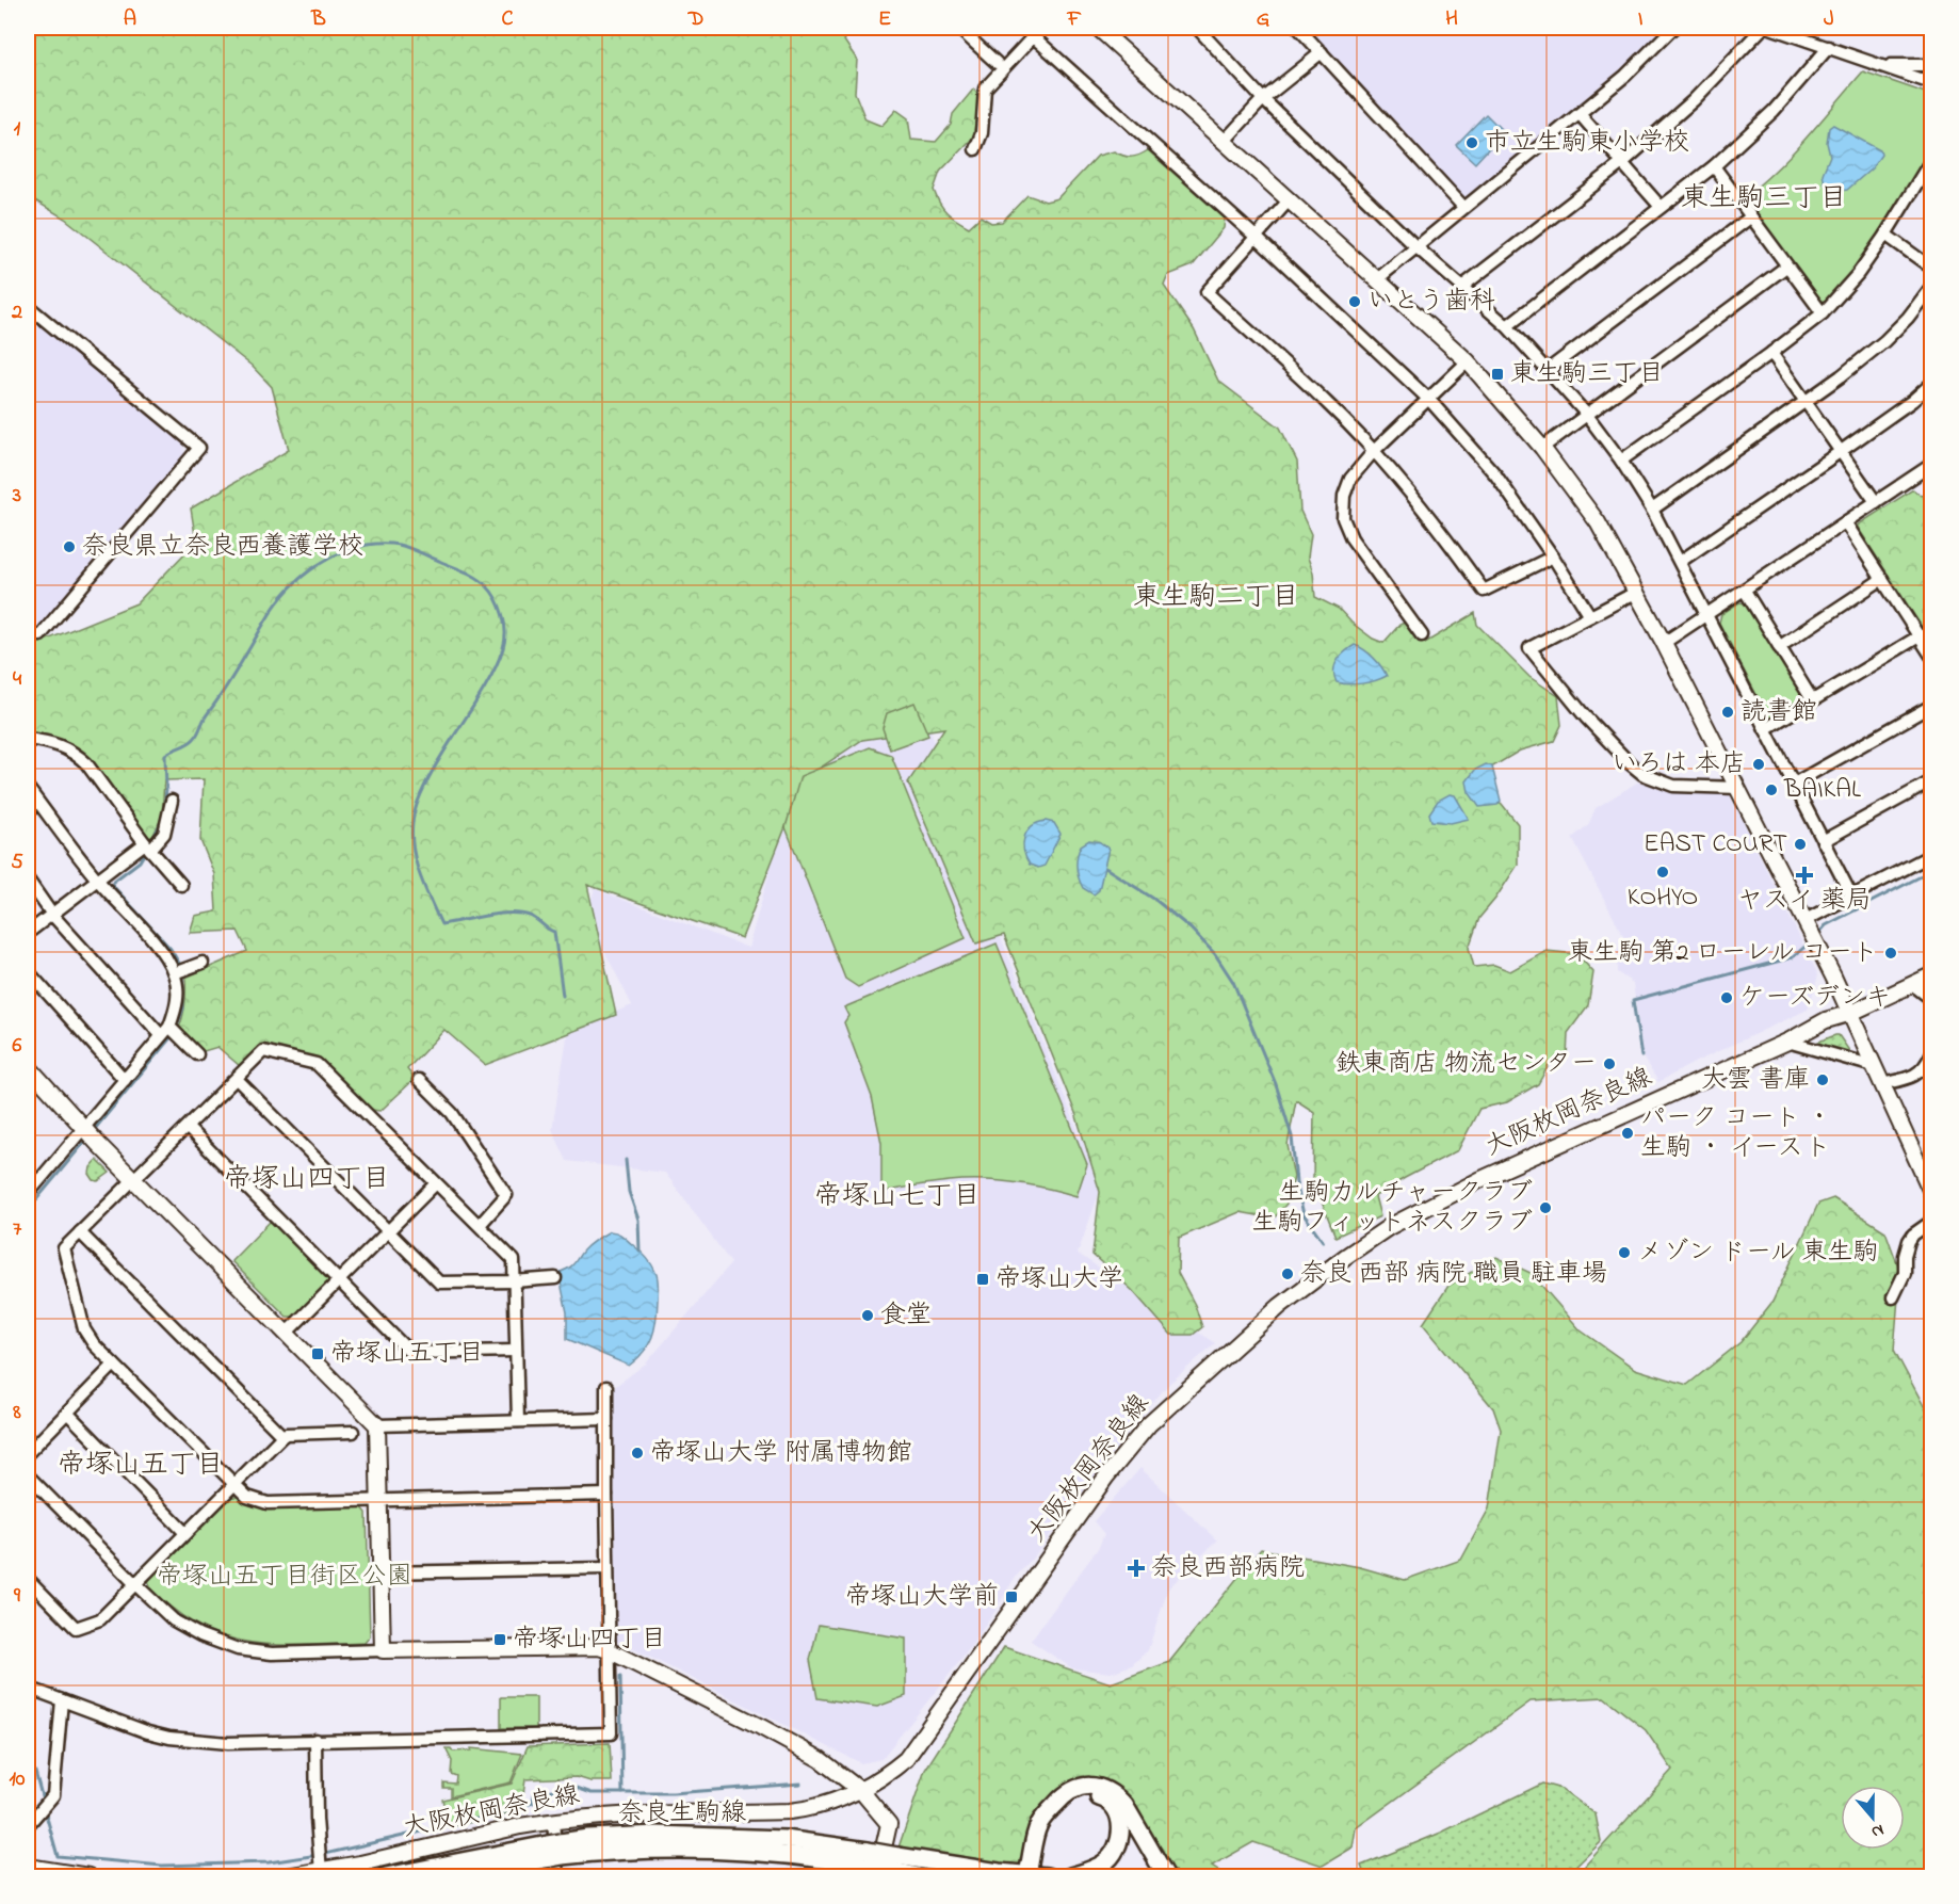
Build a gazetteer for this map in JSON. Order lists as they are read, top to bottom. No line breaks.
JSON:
{"streets":{"main road":["奈良生駒線"],"street":["大阪枚岡奈良線"]},"districts":["東生駒三丁目","東生駒二丁目","帝塚山四丁目","帝塚山七丁目","帝塚山五丁目"],"parks":["帝塚山五丁目街区公園"],"places":{"other":["市立生駒東小学校","いとう歯科","奈良県立奈良西養護学校","読書館","いろは 本店","BAIKAL","EAST COURT","KOHYO","東生駒 第2 ローレル コート","ケーズデンキ","鉄東商店 物流センター","大雲 書庫","パーク コート ・ 生駒 ・ イースト","生駒カルチャークラブ 生駒フィットネスクラブ","メゾン ドール 東生駒","奈良 西部 病院 職員 駐車場","食堂","帝塚山大学 附属博物館"],"transit":["東生駒三丁目","帝塚山大学","帝塚山五丁目","帝塚山大学前","帝塚山四丁目"],"health":["ヤスイ 薬局","奈良西部病院"]},"north":"bottom","grid":{"columns":["A","B","C","D","E","F","G","H","I","J"],"rows":["1","2","3","4","5","6","7","8","9","10"]}}
